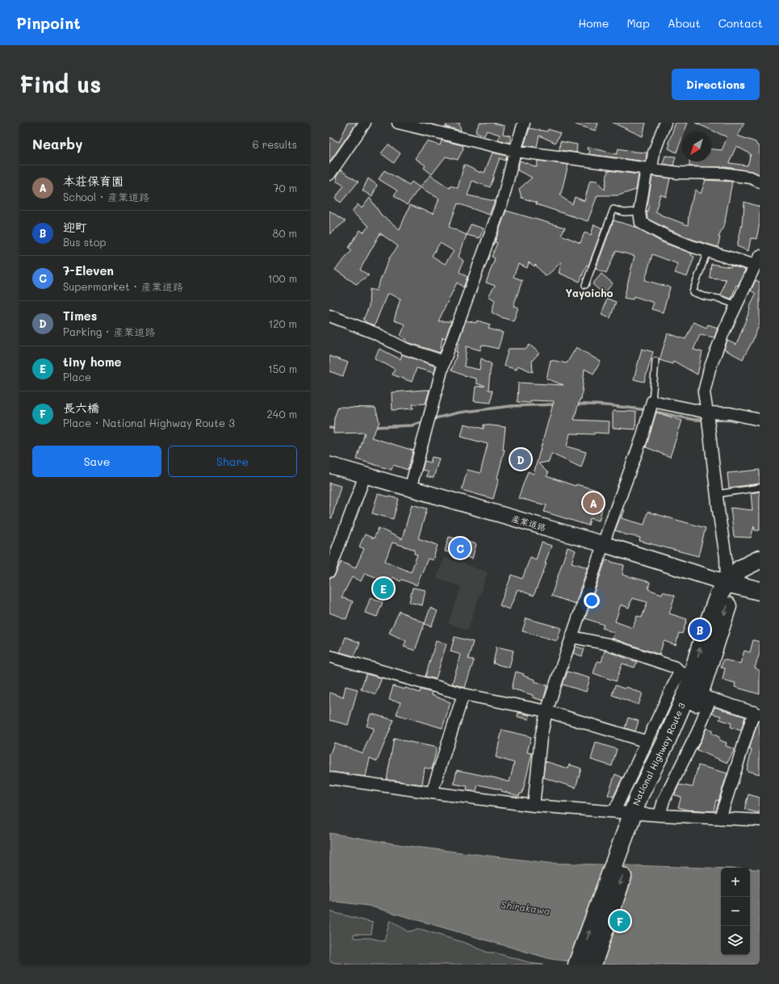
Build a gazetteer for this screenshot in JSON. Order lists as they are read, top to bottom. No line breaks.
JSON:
{"streets":{"main road":["National Highway Route 3"],"street":["産業道路"]},"crossings":[["産業道路","National Highway Route 3"]],"districts":["Yayoicho"],"water":["Shirakawa"],"north":"bottom left","page":{"header":"Pinpoint","nav":["Home","Map","About","Contact"],"buttons":["Directions",["Save","Share"]],"title":"Find us","heading":["Nearby","6 results"],"list":[{"mark":"A","name":"本荘保育園","note":"School · 産業道路","value":"70 m"},{"mark":"B","name":"迎町","note":"Bus stop","value":"80 m"},{"mark":"C","name":"7-Eleven","note":"Supermarket · 産業道路","value":"100 m"},{"mark":"D","name":"Times","note":"Parking · 産業道路","value":"120 m"},{"mark":"E","name":"tiny home","note":"Place","value":"150 m"},{"mark":"F","name":"長六橋","note":"Place · National Highway Route 3","value":"240 m"}],"pins":["D","A","C","E","B","F"],"map_buttons":["+","−"]}}
